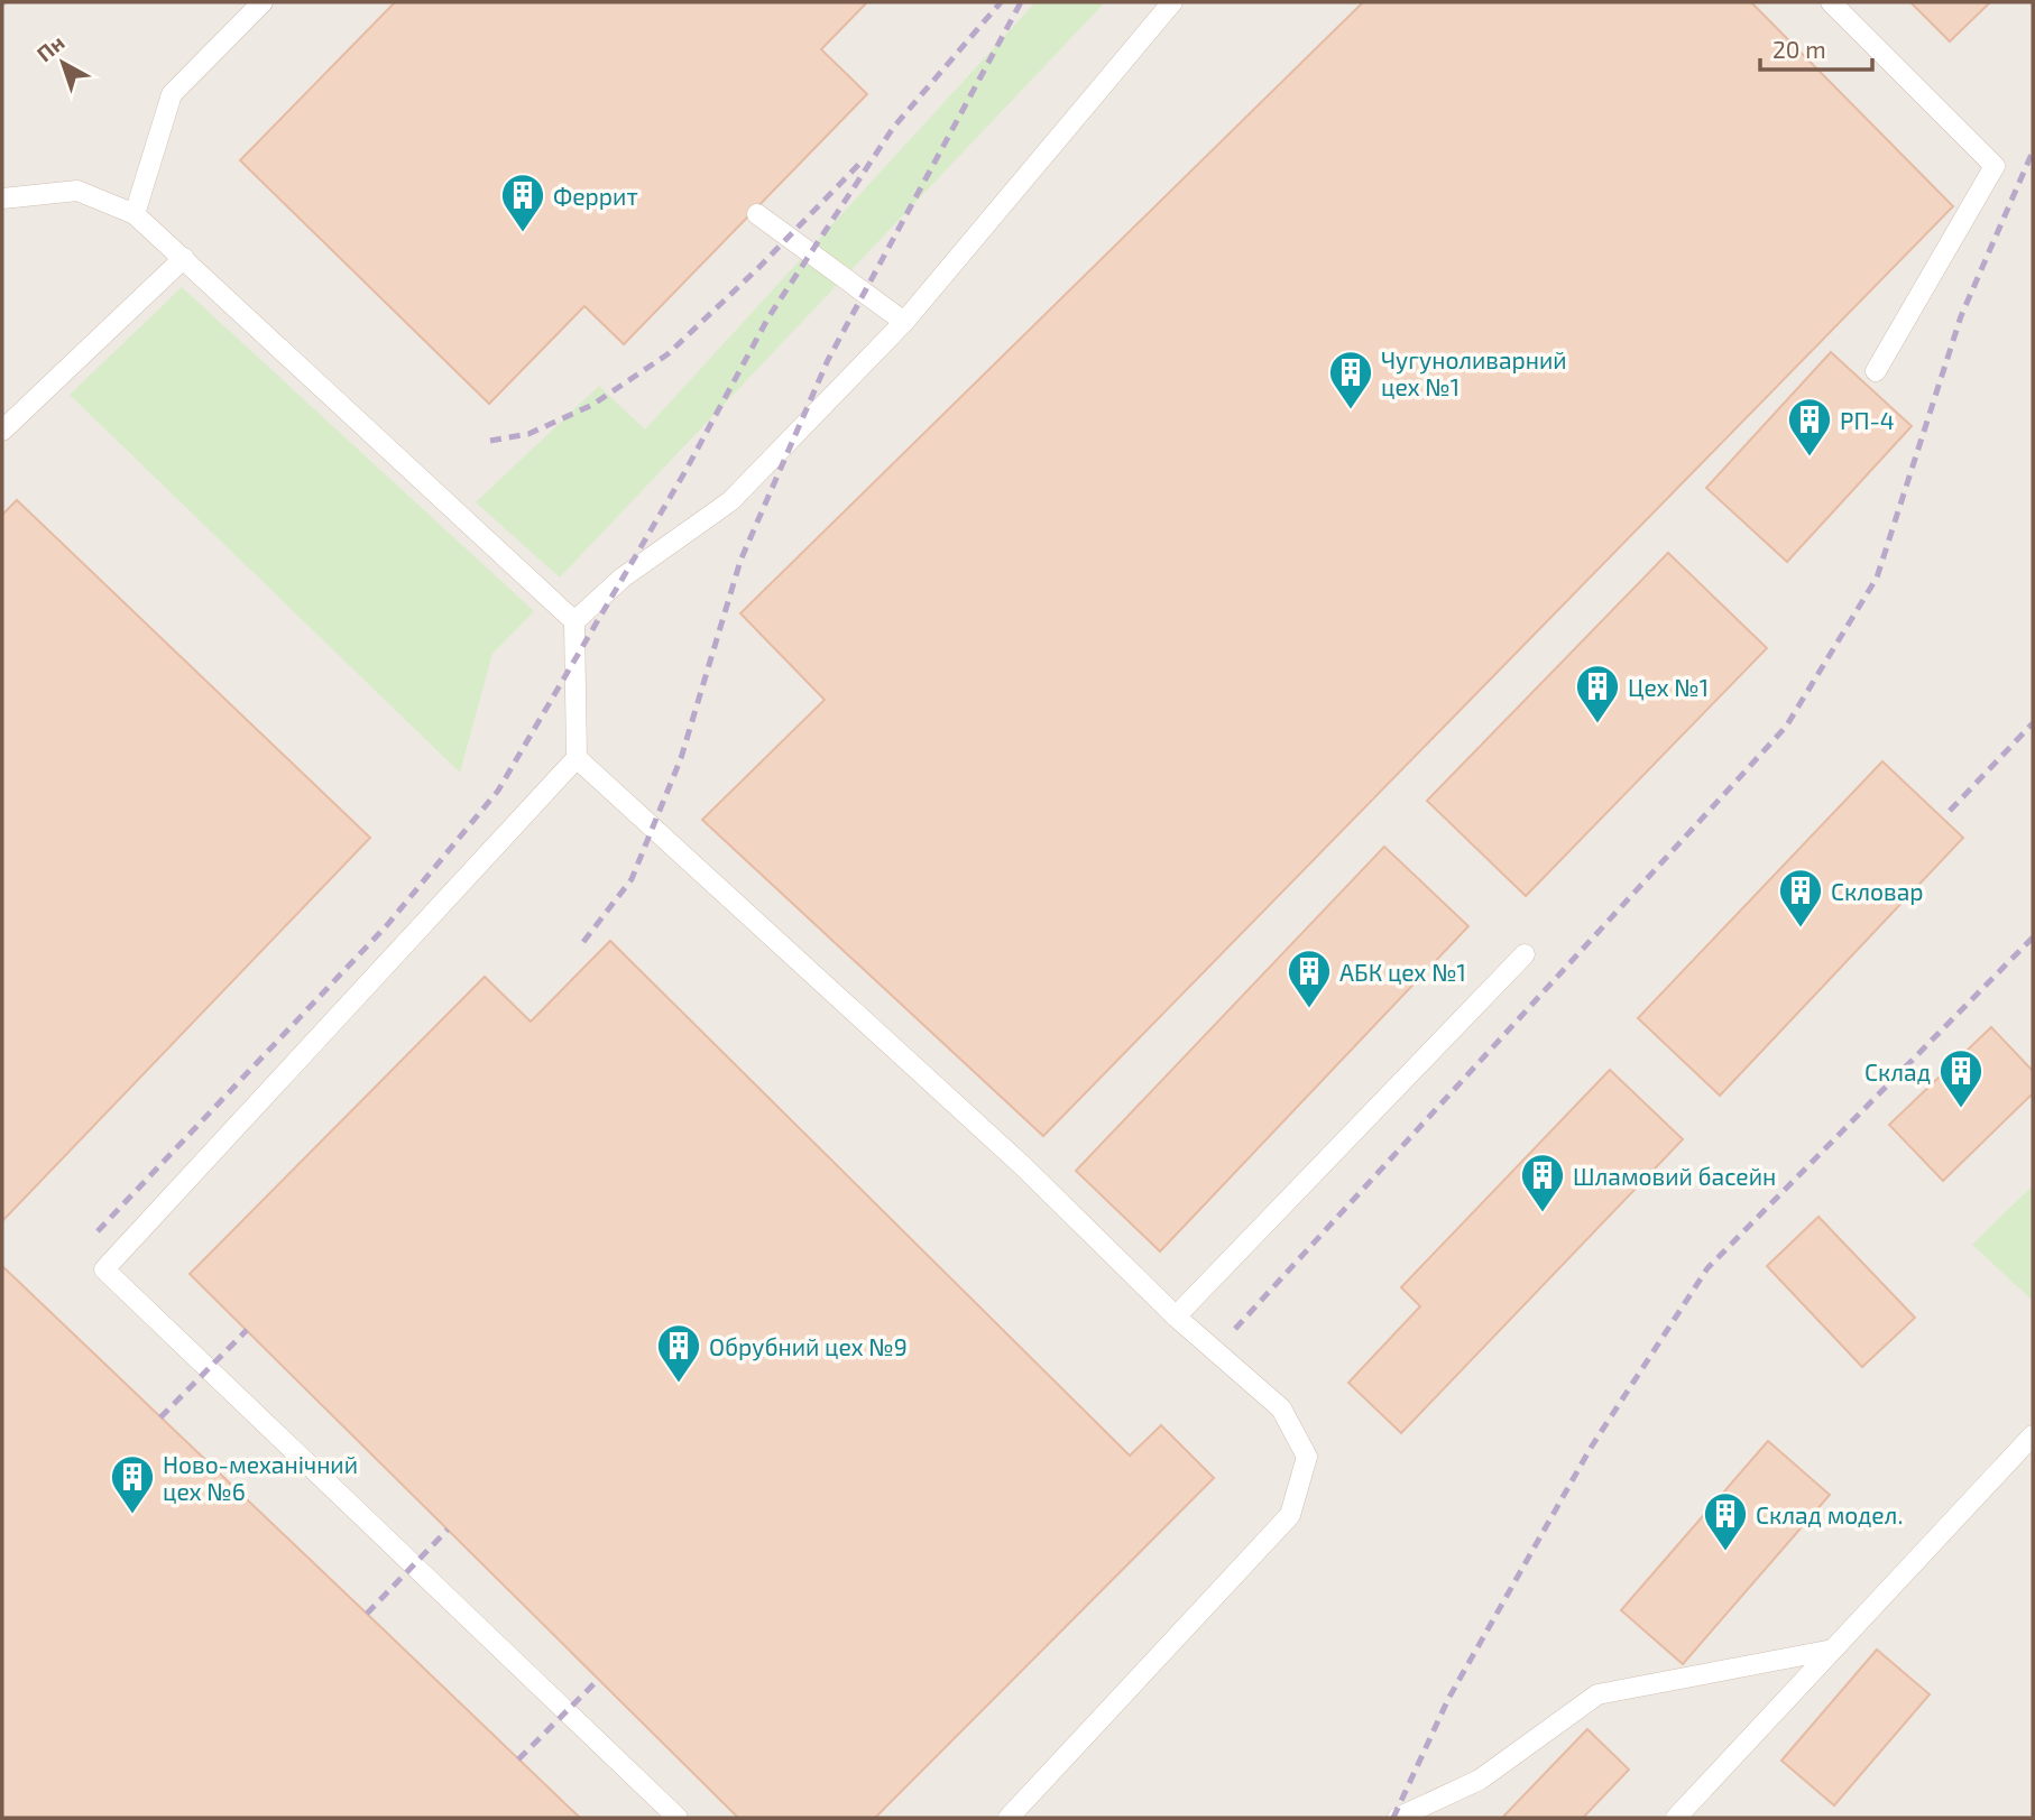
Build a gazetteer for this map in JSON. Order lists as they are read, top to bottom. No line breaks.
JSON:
{"places":{"building":["Феррит","Чугуноливарний цех №1","РП-4","Цех №1","Скловар","АБК цех №1","Склад","Шламовий басейн","Обрубний цех №9","Ново-механічний цех №6","Склад модел."]},"scale_bar":"20 m","north":"top left"}
